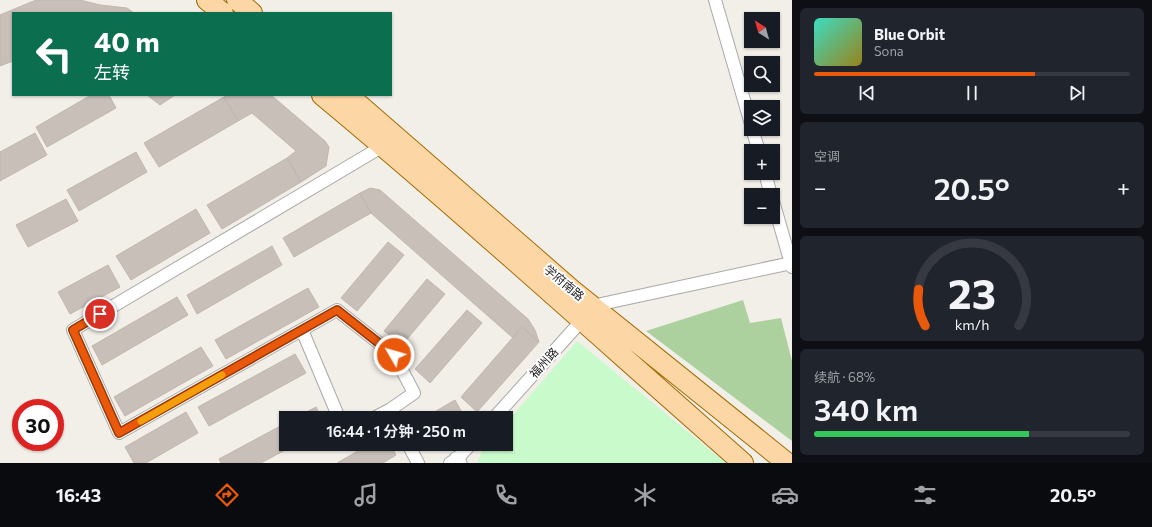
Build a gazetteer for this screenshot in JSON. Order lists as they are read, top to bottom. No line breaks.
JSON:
{"streets":{"main road":["学府南路"],"street":["福州路"]},"crossings":[["学府南路","福州路"]],"north":"top left","page":{"map_buttons":["+","−"],"turn":["40 m","左转"],"song":["Blue Orbit","Sona"],"tile":["空调",["续航 · 68%","340 km"]],"heat":["−","20.5°","+"],"limit":"30","trip":"16:44 · 1 分钟 · 250 m","tabs":["16:43","20.5°"],"gauge":["23","km/h"]}}
